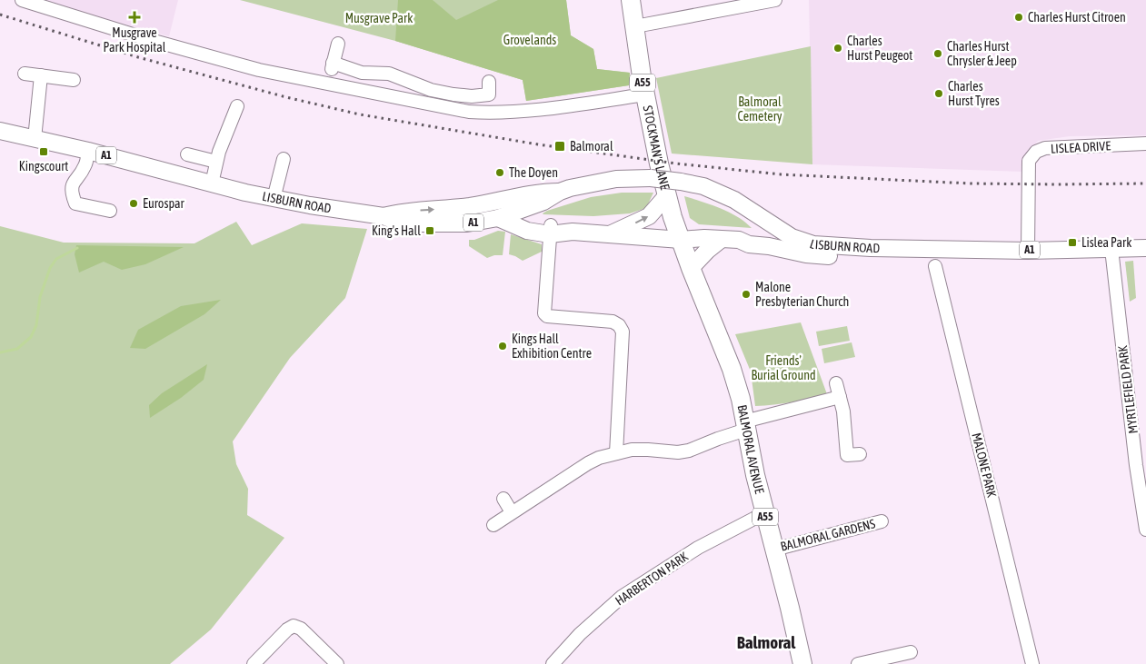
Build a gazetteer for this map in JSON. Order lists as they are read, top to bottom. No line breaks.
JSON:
{"streets":{"highway":["A55","STOCKMAN'S LANE","BALMORAL AVENUE"],"main road":["A1","LISBURN ROAD"],"street":["LISLEA DRIVE","MYRTLEFIELD PARK","MALONE PARK","BALMORAL GARDENS","HARBERTON PARK"]},"crossings":[["STOCKMAN'S LANE","A1"],["STOCKMAN'S LANE","BALMORAL AVENUE"],["LISLEA DRIVE","LISBURN ROAD"],["A1","LISBURN ROAD"],["A1","BALMORAL AVENUE"],["LISBURN ROAD","MYRTLEFIELD PARK"],["BALMORAL AVENUE","BALMORAL GARDENS"],["BALMORAL AVENUE","HARBERTON PARK"]],"districts":["Balmoral"],"parks":["Musgrave Park","Grovelands","Balmoral Cemetery","Friends' Burial Ground"],"places":{"health":["Musgrave Park Hospital"],"other":["Charles Hurst Citroen","Charles Hurst Peugeot","Charles Hurst Chrysler & Jeep","Charles Hurst Tyres","The Doyen","Eurospar","Malone Presbyterian Church","Kings Hall Exhibition Centre"],"transit":["Balmoral","Kingscourt","King's Hall","Lislea Park"]}}
